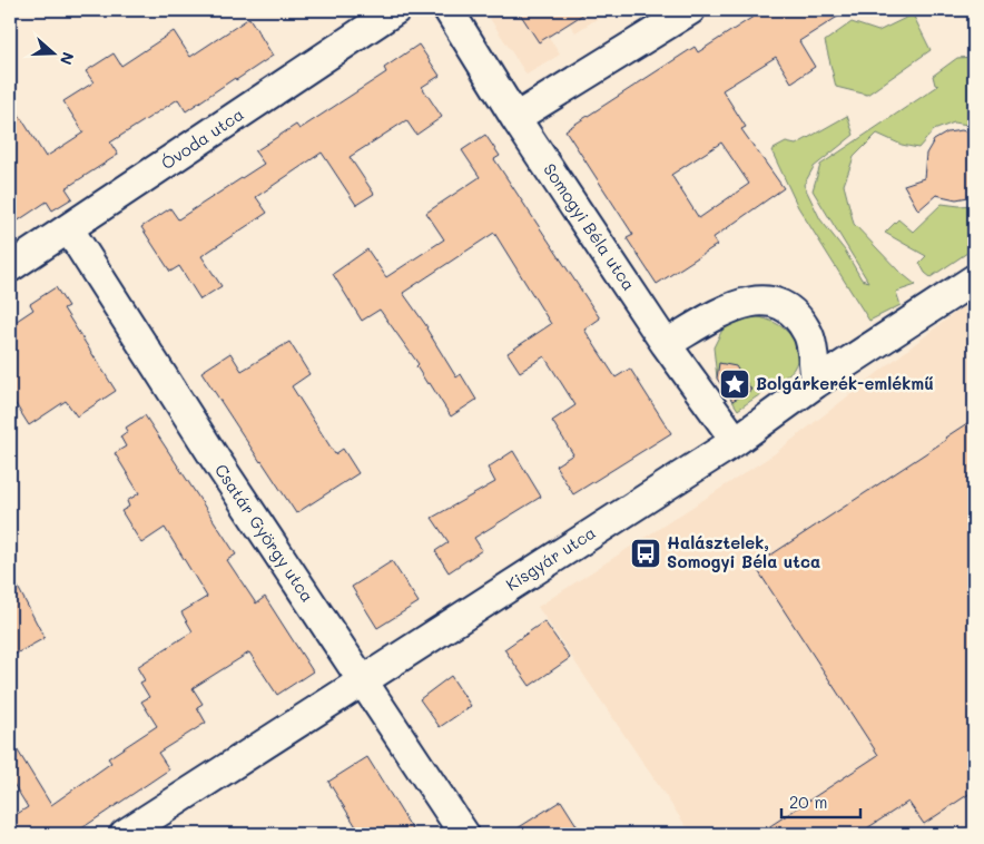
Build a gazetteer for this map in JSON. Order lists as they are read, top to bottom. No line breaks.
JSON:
{"streets":{"street":["Óvoda utca","Somogyi Béla utca","Csatár György utca","Kisgyár utca"]},"crossings":[["Óvoda utca","Csatár György utca"],["Somogyi Béla utca","Kisgyár utca"],["Csatár György utca","Kisgyár utca"]],"places":{"place":["Bolgárkerék-emlékmű"],"bus stop":["Halásztelek, Somogyi Béla utca"]},"scale_bar":"20 m","north":"right"}
